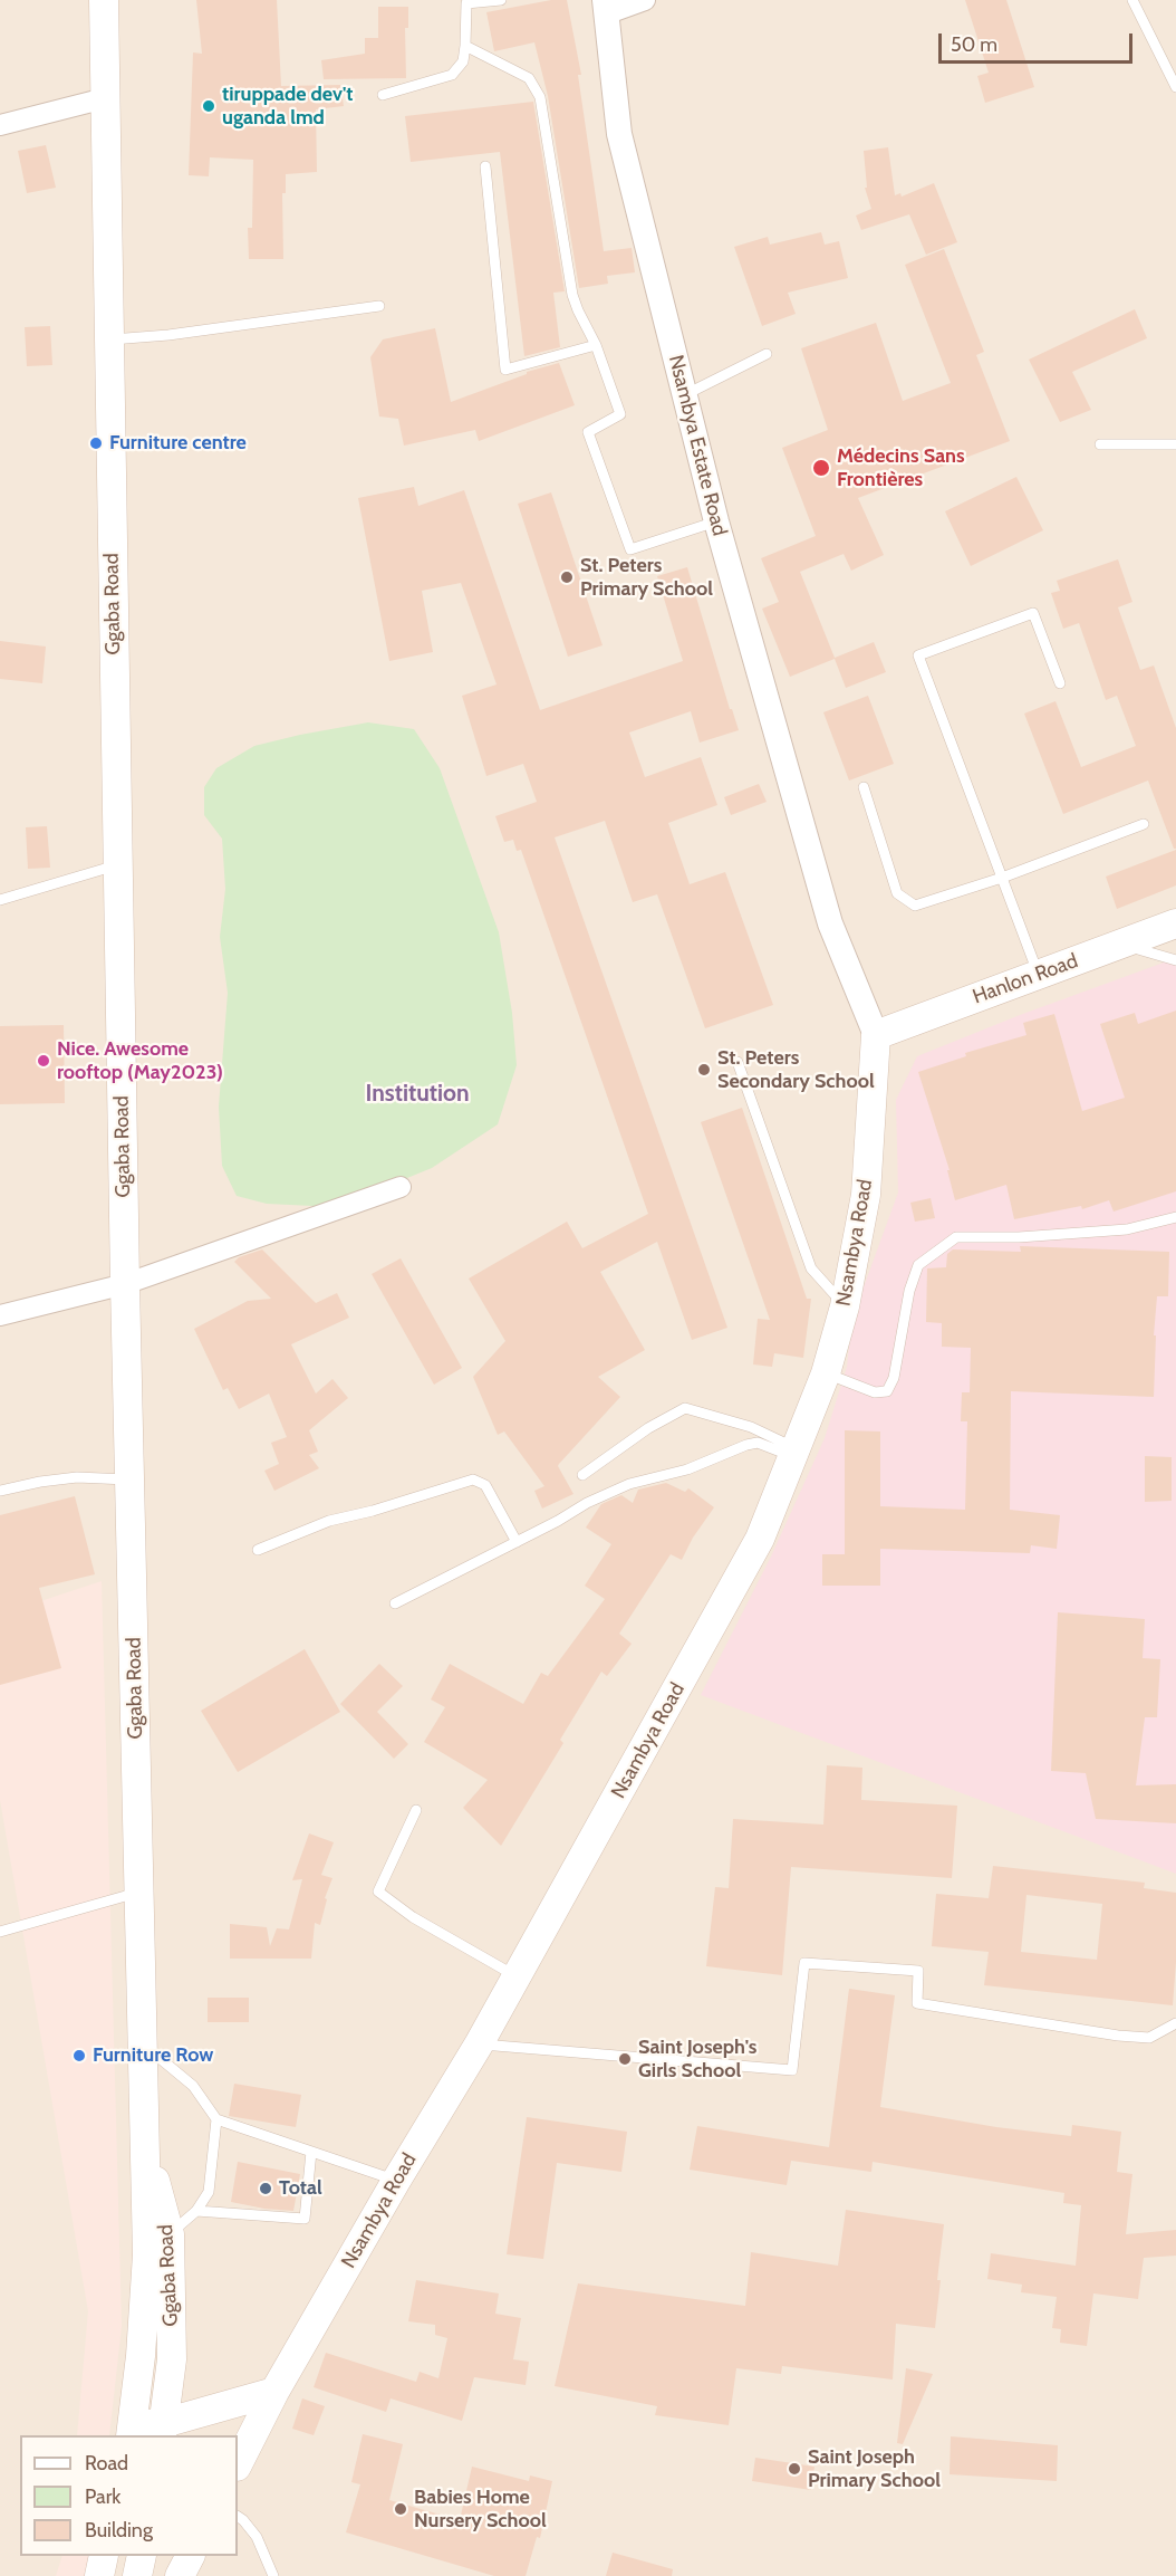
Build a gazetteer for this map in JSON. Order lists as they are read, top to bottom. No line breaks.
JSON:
{"streets":{"main road":["Ggaba Road","Hanlon Road","Nsambya Road"],"street":["Nsambya Estate Road"]},"crossings":[["Nsambya Estate Road","Hanlon Road"],["Nsambya Estate Road","Nsambya Road"],["Hanlon Road","Nsambya Road"]],"districts":["Institution"],"places":["tiruppade dev't uganda lmd","Furniture centre","Médecins Sans Frontières","St. Peters Primary School","Nice. Awesome rooftop (May2023)","St. Peters Secondary School","Furniture Row","Saint Joseph's Girls School","Total","Saint Joseph Primary School","Babies Home Nursery School"],"legend":["Road","Park","Building"],"scale_bar":"50 m"}
